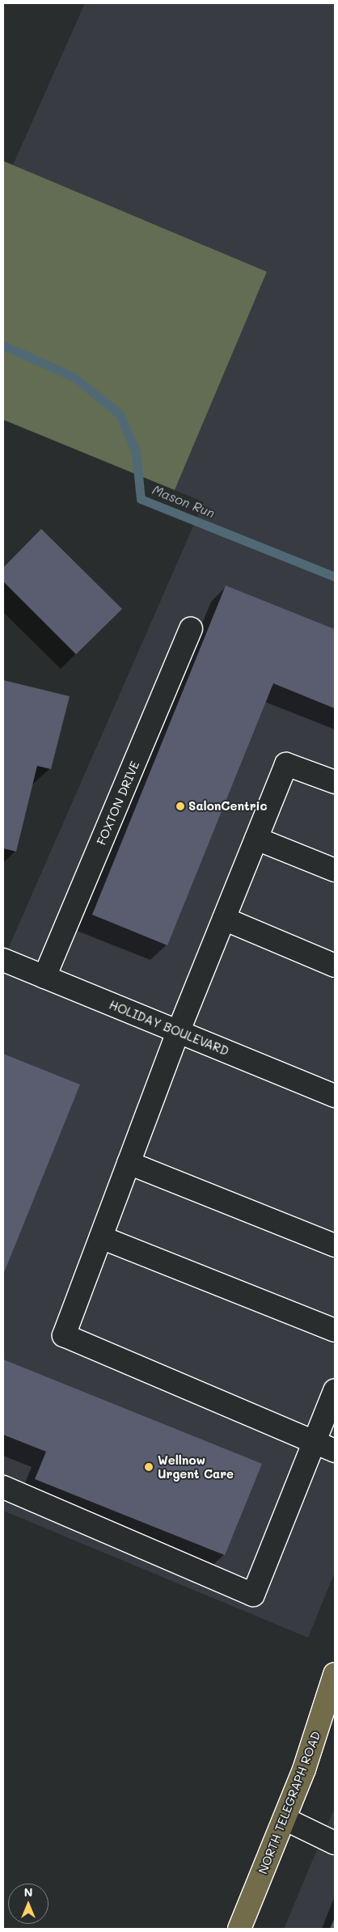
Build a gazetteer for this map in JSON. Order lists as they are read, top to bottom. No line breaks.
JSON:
{"streets":{"main road":["NORTH TELEGRAPH ROAD"],"street":["FOXTON DRIVE","HOLIDAY BOULEVARD"]},"crossings":[["FOXTON DRIVE","HOLIDAY BOULEVARD"]],"water":["Mason Run"],"places":["SalonCentric","Wellnow Urgent Care"],"north":"top"}
